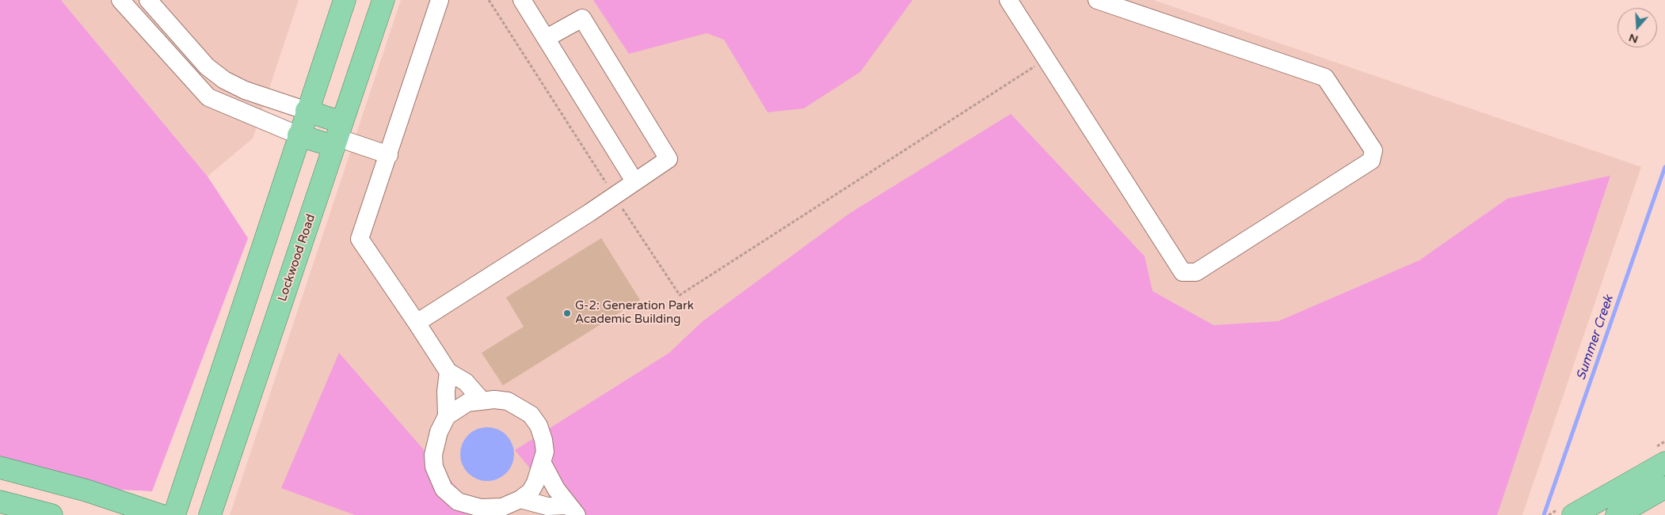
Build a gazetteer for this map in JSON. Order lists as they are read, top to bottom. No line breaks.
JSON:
{"streets":{"main road":["Lockwood Road"]},"water":["Summer Creek"],"places":["G-2: Generation Park Academic Building"],"north":"bottom"}
